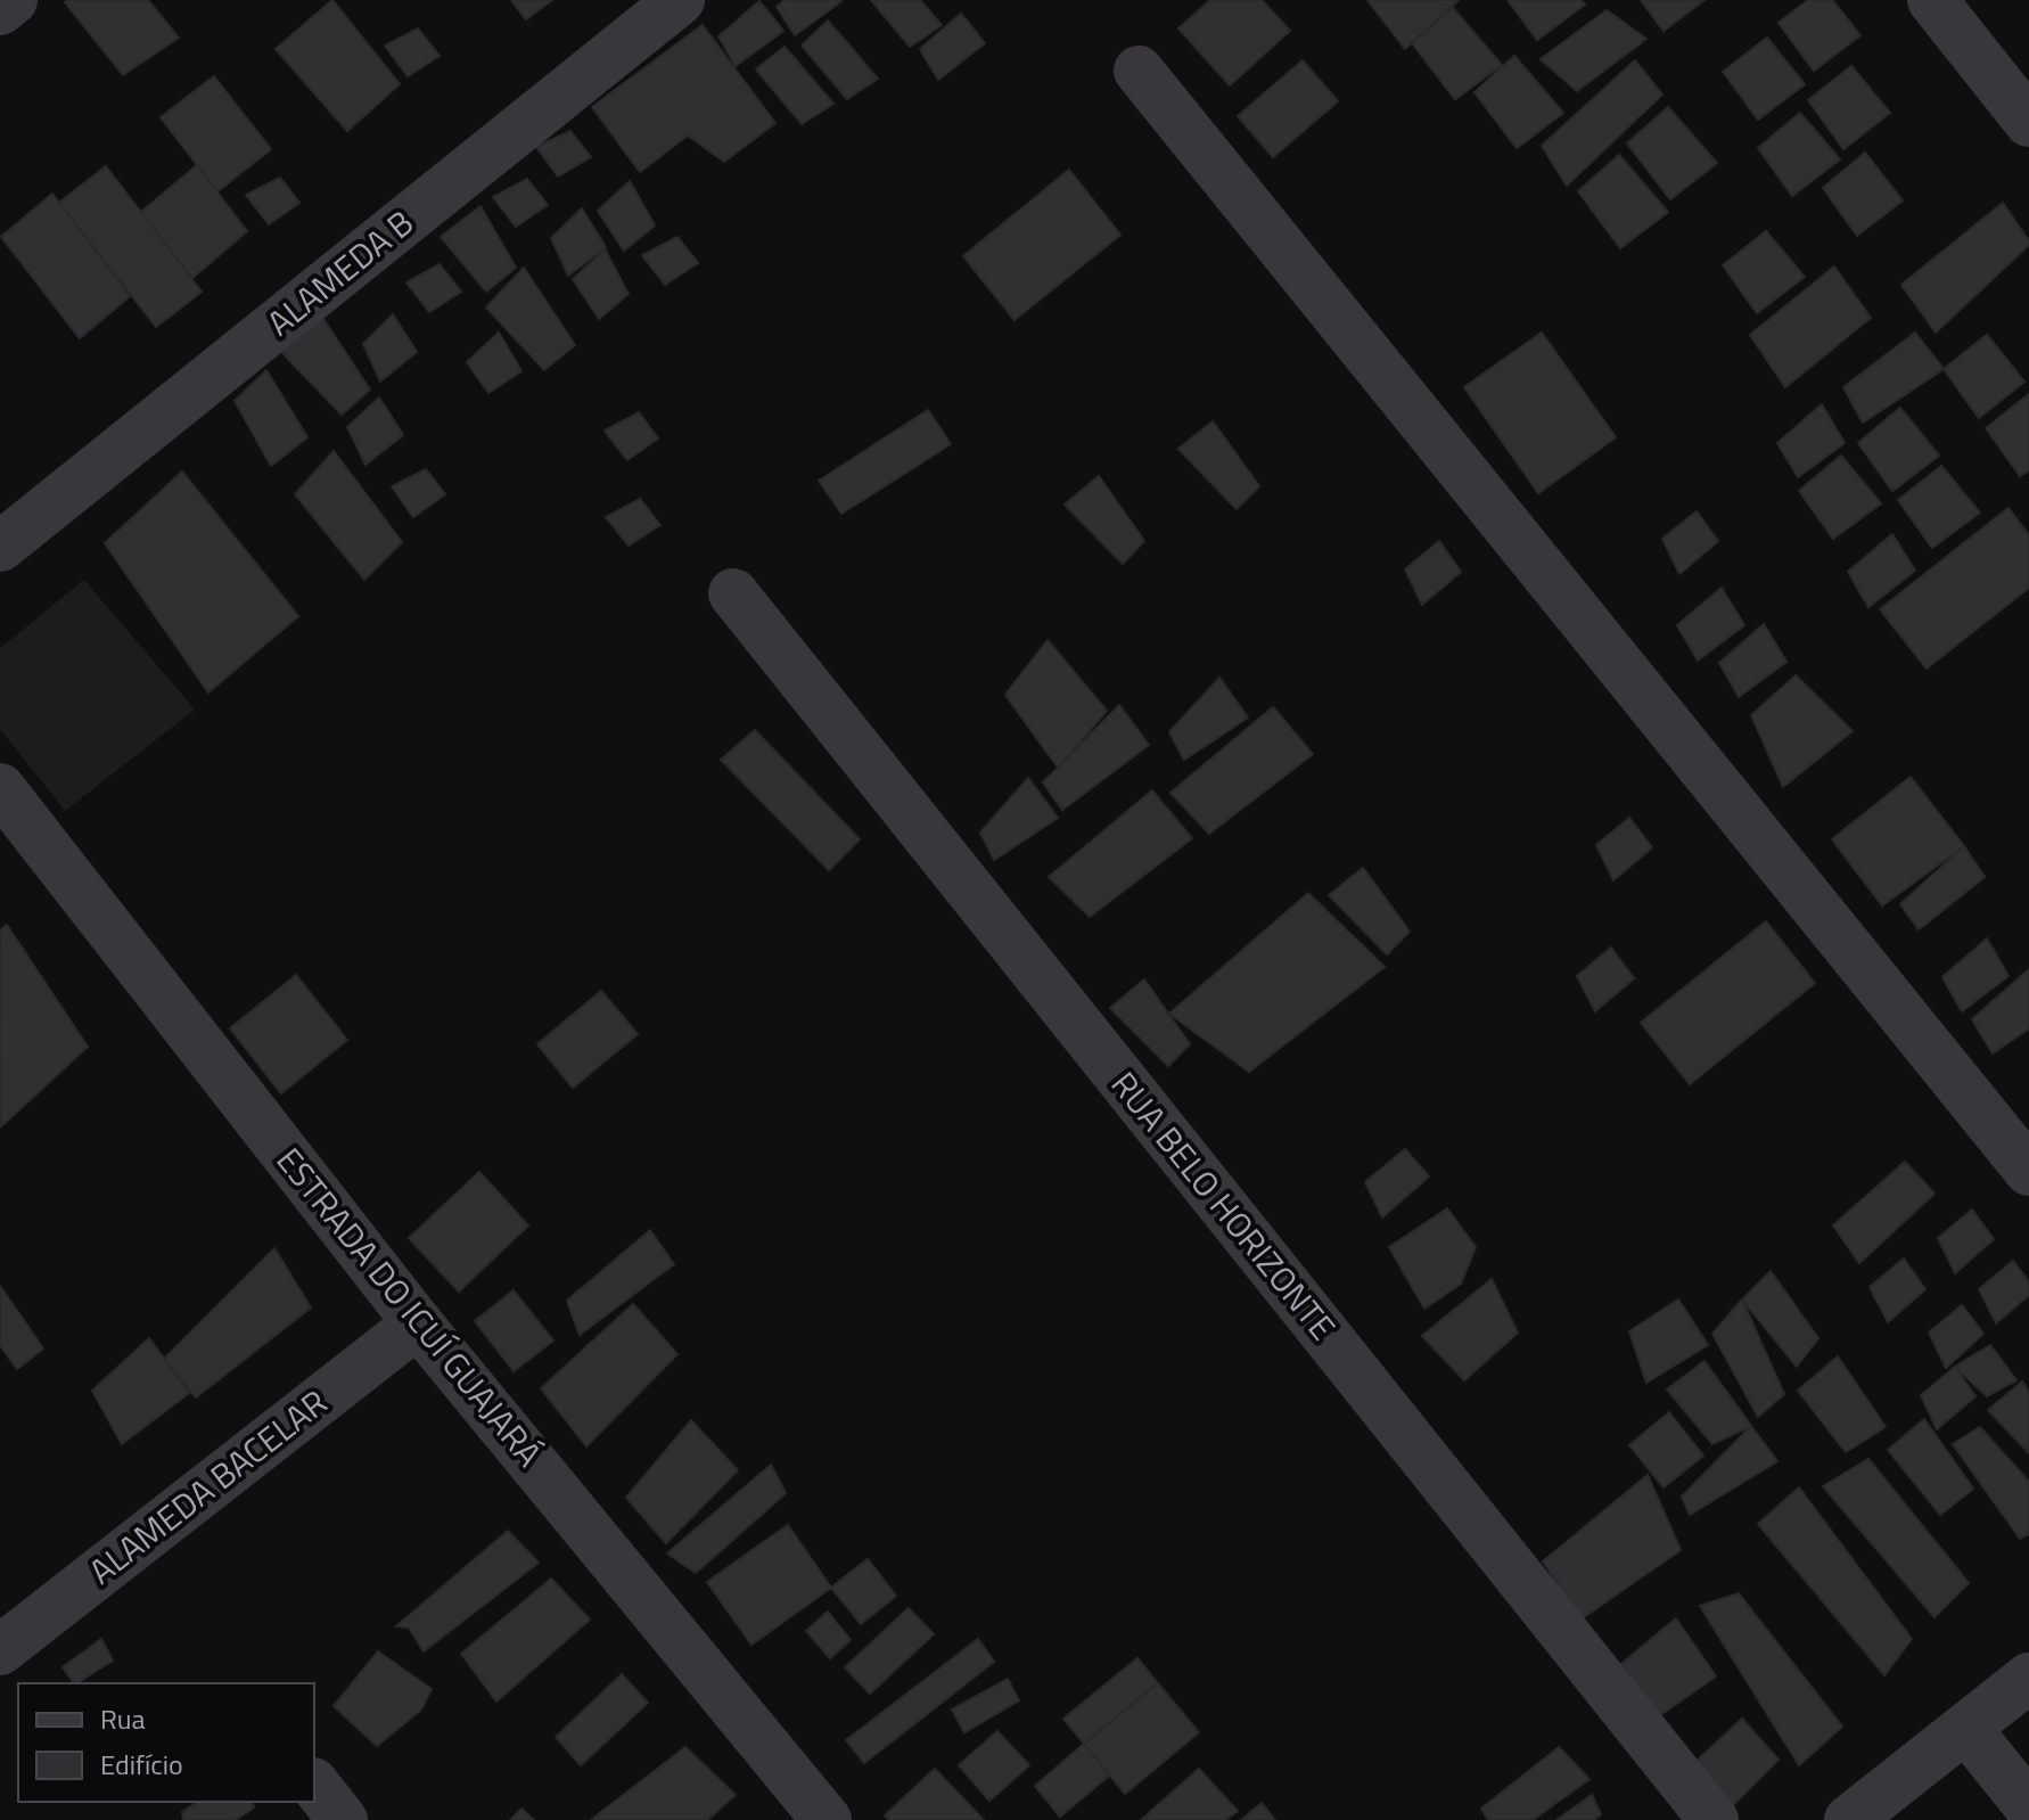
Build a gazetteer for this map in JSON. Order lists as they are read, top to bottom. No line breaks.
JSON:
{"streets":{"street":["ALAMEDA B","RUA BELO HORIZONTE","ESTRADA DO ICUÍ GUAJARÁ","ALAMEDA BACELAR"]},"crossings":[["ESTRADA DO ICUÍ GUAJARÁ","ALAMEDA BACELAR"]],"legend":["Rua","Edifício"]}
